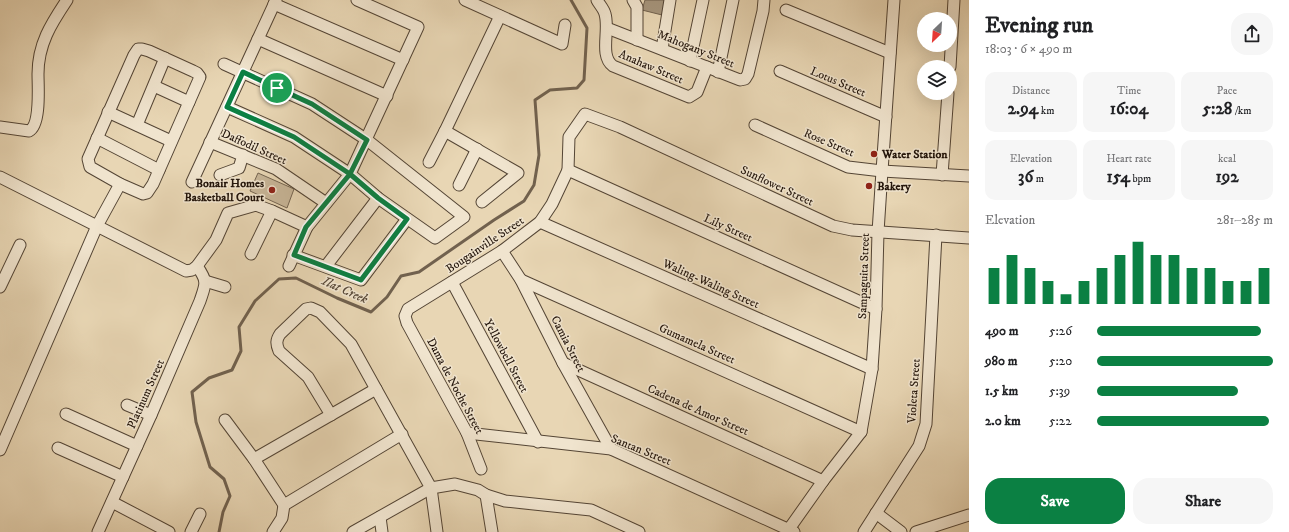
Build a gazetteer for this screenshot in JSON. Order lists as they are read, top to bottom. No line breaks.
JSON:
{"streets":{"street":["Mahogany Street","Anahaw Street","Lotus Street","Rose Street","Daffodil Street","Sunflower Street","Lily Street","Bougainville Street","Sampaguita Street","Waling-Waling Street","Camia Street","Gumamela Street","Yellowbell Street","Dama de Noche Street","Violeta Street","Platinum Street","Cadena de Amor Street","Santan Street"]},"crossings":[["Mahogany Street","Anahaw Street"],["Lotus Street","Sampaguita Street"],["Rose Street","Sampaguita Street"],["Sunflower Street","Bougainville Street"],["Sunflower Street","Sampaguita Street"],["Sunflower Street","Violeta Street"],["Lily Street","Bougainville Street"],["Lily Street","Sampaguita Street"],["Bougainville Street","Waling-Waling Street"],["Bougainville Street","Camia Street"],["Bougainville Street","Yellowbell Street"],["Bougainville Street","Dama de Noche Street"],["Sampaguita Street","Waling-Waling Street"],["Sampaguita Street","Gumamela Street"],["Sampaguita Street","Cadena de Amor Street"],["Sampaguita Street","Santan Street"],["Camia Street","Gumamela Street"],["Camia Street","Cadena de Amor Street"],["Camia Street","Santan Street"],["Yellowbell Street","Santan Street"],["Dama de Noche Street","Santan Street"]],"water":["Ilat Creek"],"places":["Water Station","Bakery","Bonair Homes Basketball Court"],"north":"bottom left","page":{"heading":["Evening run","18:03 · 6 × 490 m"],"stats":[["Distance","2.94 km"],["Time","16:04"],["Pace","5:28 /km"],["Elevation","36 m"],["Heart rate","154 bpm"],["kcal","192"]],"chart":["Elevation","281–285 m"],"list":[{"name":"490 m","note":"5:26"},{"name":"980 m","note":"5:20"},{"name":"1.5 km","note":"5:39"},{"name":"2.0 km","note":"5:22"}],"buttons":["Save","Share"]}}
